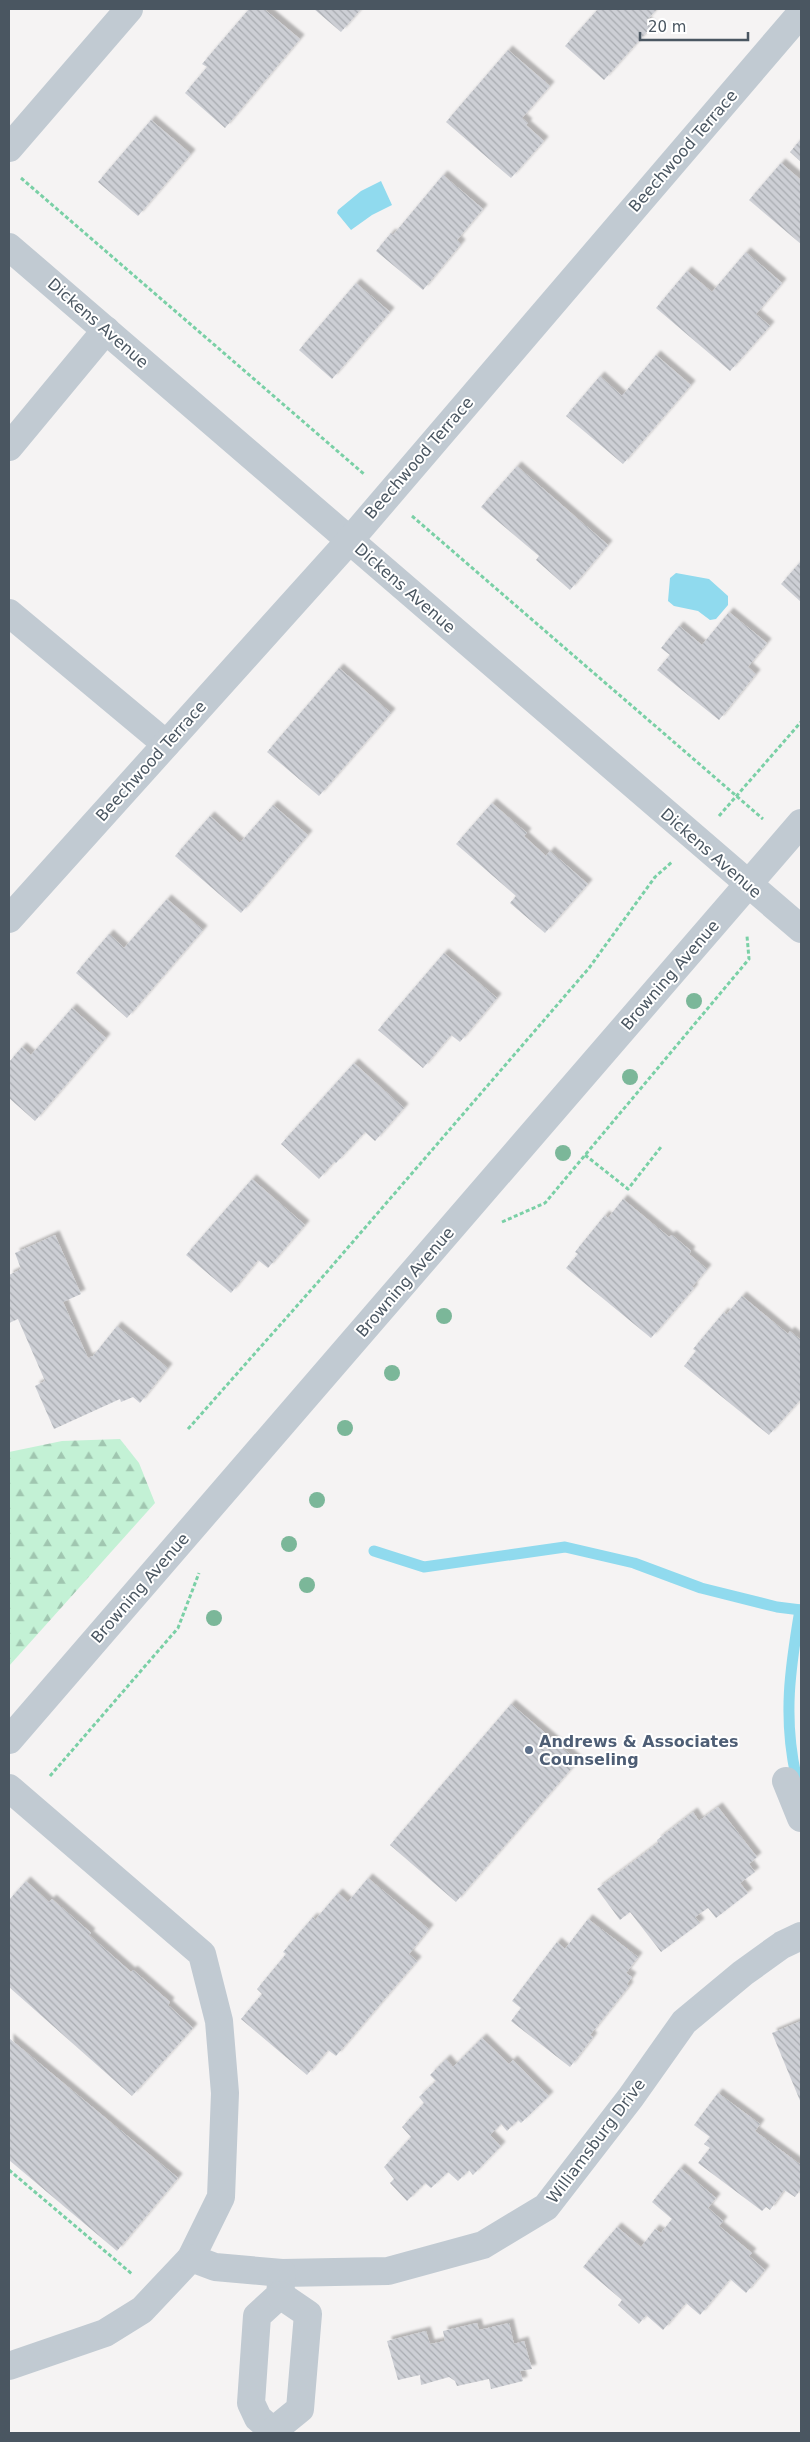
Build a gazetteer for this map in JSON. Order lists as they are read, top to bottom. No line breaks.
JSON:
{"streets":{"street":["Beechwood Terrace","Dickens Avenue","Browning Avenue","Williamsburg Drive"]},"crossings":[["Beechwood Terrace","Dickens Avenue"],["Dickens Avenue","Browning Avenue"]],"places":["Andrews & Associates Counseling"],"scale_bar":"20 m"}
